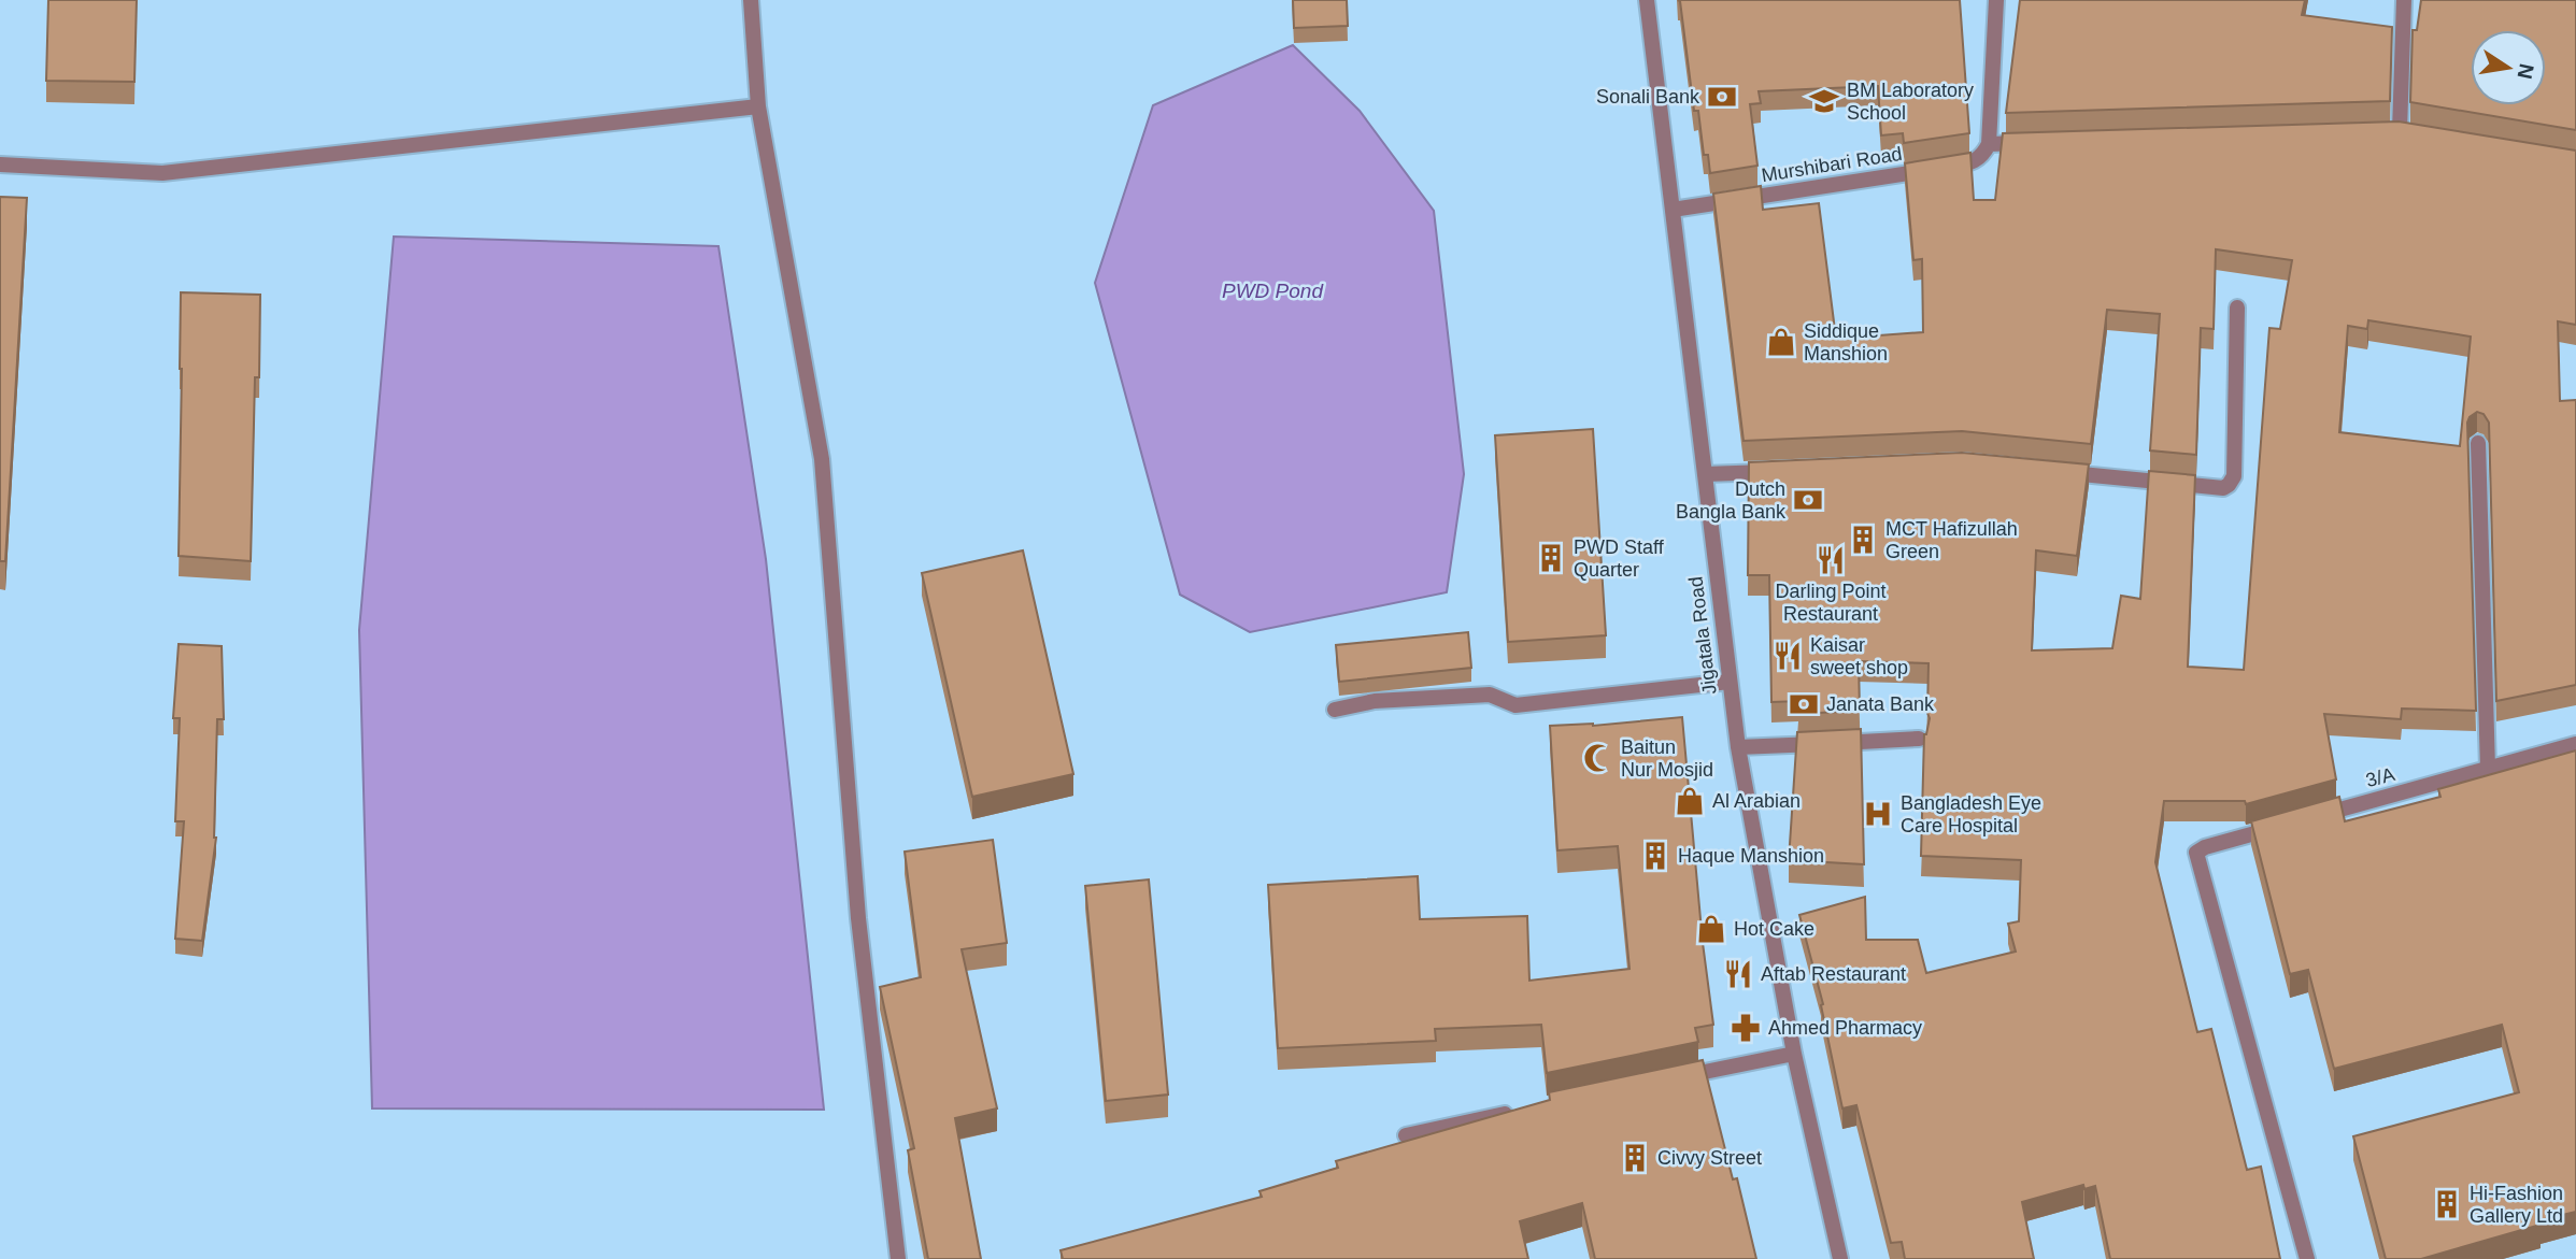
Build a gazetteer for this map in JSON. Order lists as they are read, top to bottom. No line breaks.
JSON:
{"streets":{"street":["Murshibari Road","Jigatala Road","3/A"]},"crossings":[["Murshibari Road","Jigatala Road"]],"water":["PWD Pond"],"places":{"bank":["Sonali Bank","Dutch Bangla Bank","Janata Bank"],"school or university":["BM Laboratory School"],"shop":["Siddique Manshion","Al Arabian","Hot Cake"],"building":["MCT Hafizullah Green","PWD Staff Quarter","Haque Manshion","Civvy Street","Hi-Fashion Gallery Ltd"],"restaurant":["Darling Point Restaurant","Kaisar sweet shop","Aftab Restaurant"],"mosque":["Baitun Nur Mosjid"],"hospital":["Bangladesh Eye Care Hospital"],"pharmacy":["Ahmed Pharmacy"]},"north":"right"}
